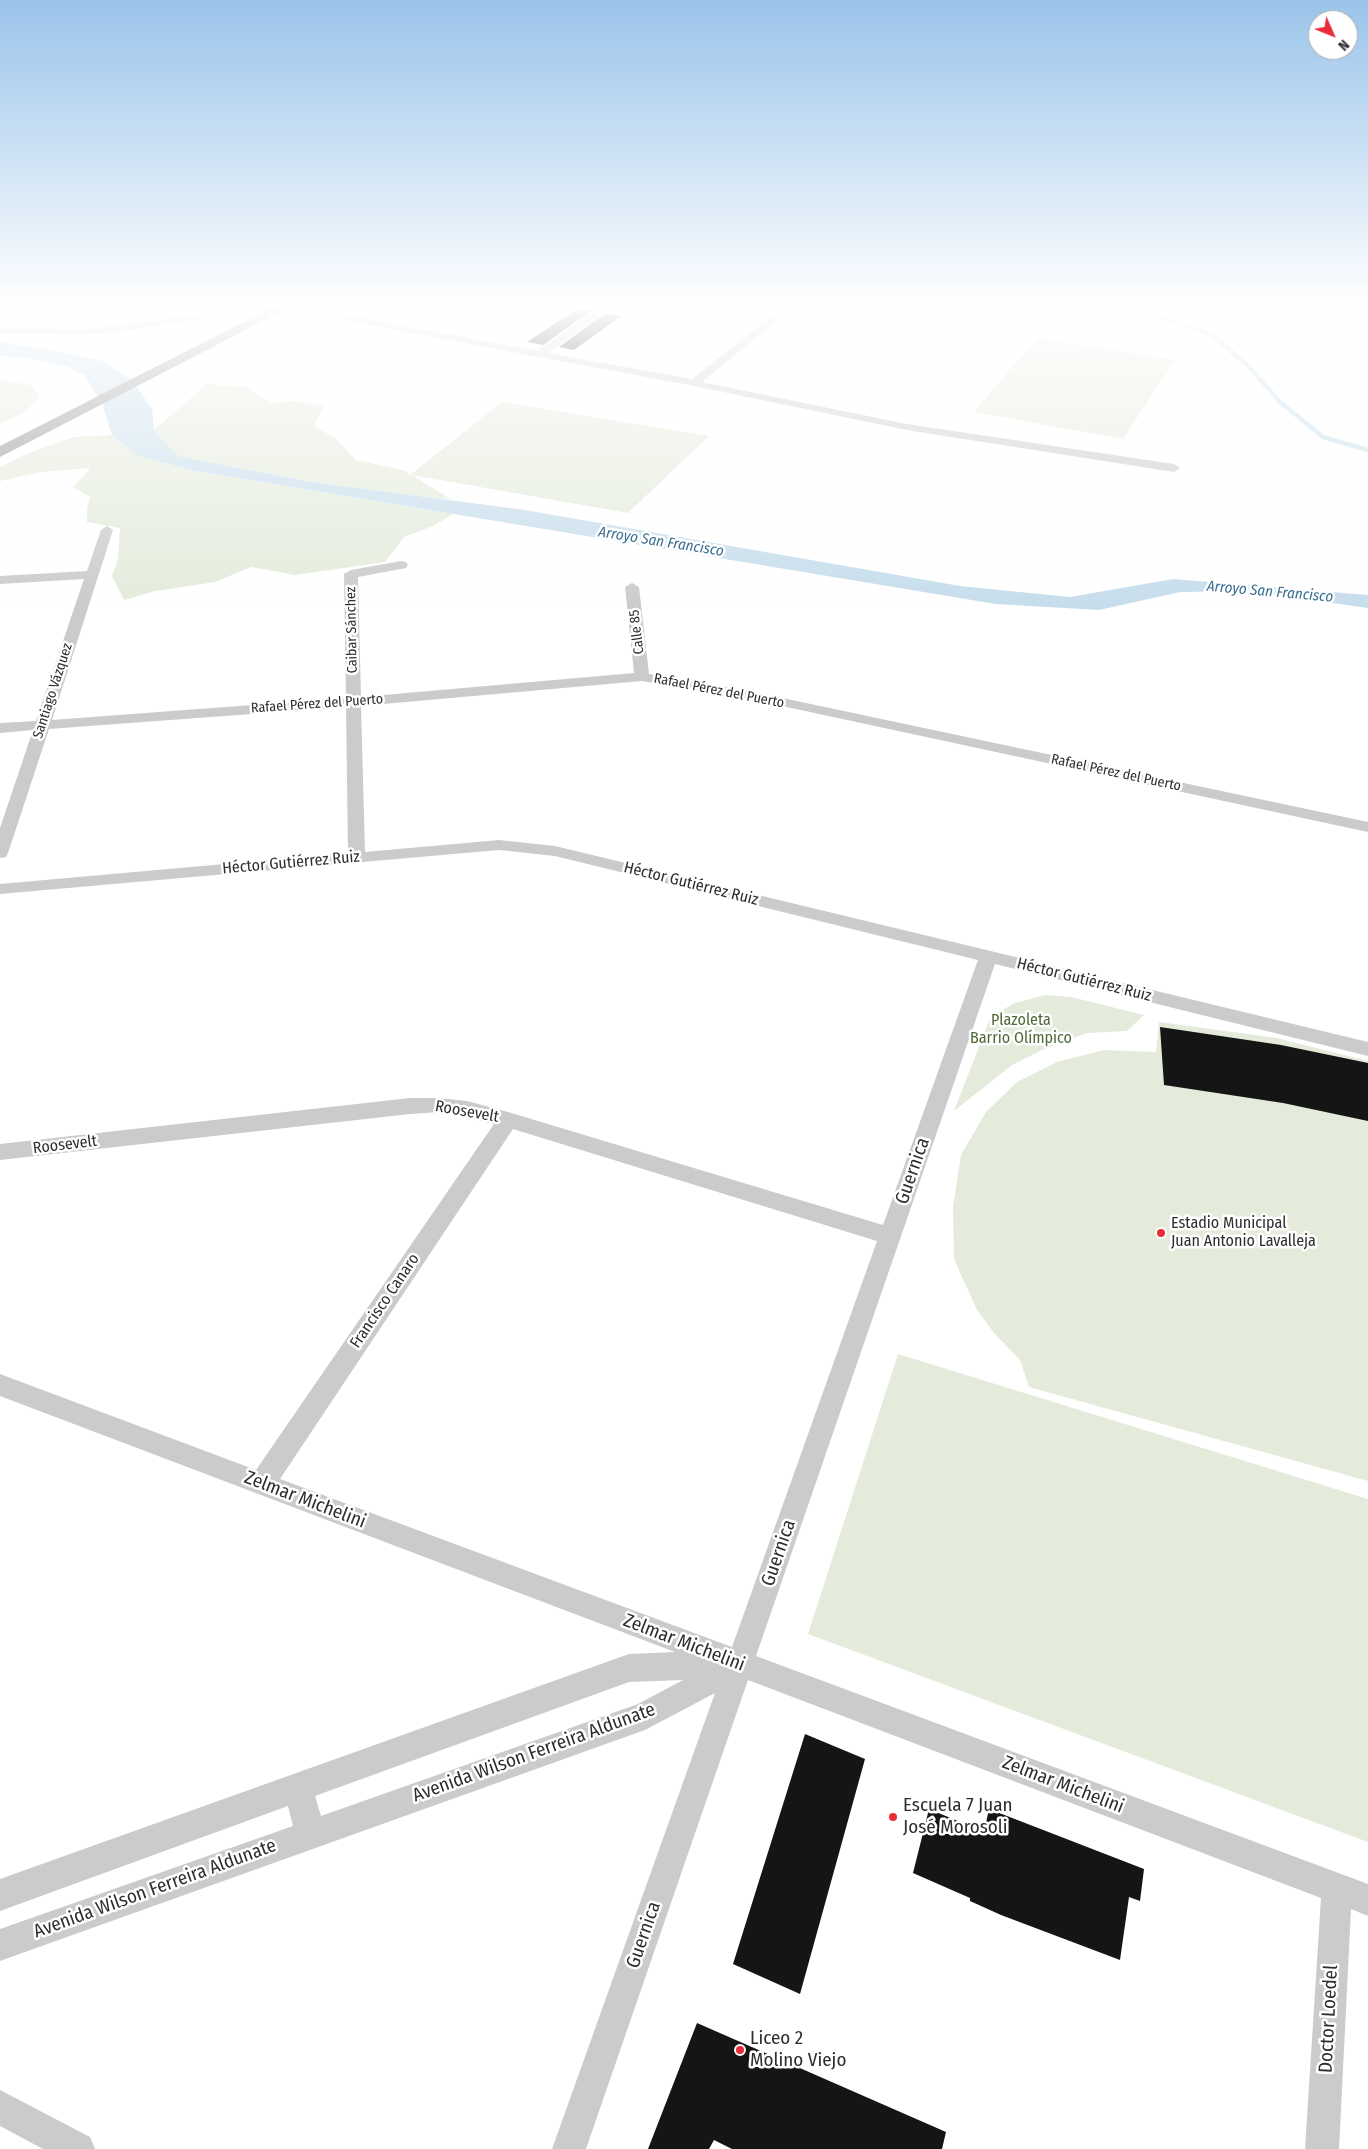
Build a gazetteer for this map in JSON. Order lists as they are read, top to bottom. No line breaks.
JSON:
{"streets":{"street":["Caibar Sánchez","Calle 85","Santiago Vázquez","Rafael Pérez del Puerto","Héctor Gutiérrez Ruiz","Roosevelt","Guernica","Francisco Canaro","Zelmar Michelini","Avenida Wilson Ferreira Aldunate","Doctor Loedel"]},"crossings":[["Caibar Sánchez","Rafael Pérez del Puerto"],["Caibar Sánchez","Héctor Gutiérrez Ruiz"],["Calle 85","Rafael Pérez del Puerto"],["Santiago Vázquez","Rafael Pérez del Puerto"],["Héctor Gutiérrez Ruiz","Guernica"],["Roosevelt","Guernica"],["Roosevelt","Francisco Canaro"],["Guernica","Zelmar Michelini"],["Guernica","Avenida Wilson Ferreira Aldunate"],["Francisco Canaro","Zelmar Michelini"],["Zelmar Michelini","Avenida Wilson Ferreira Aldunate"],["Zelmar Michelini","Doctor Loedel"]],"water":["Arroyo San Francisco"],"parks":["Plazoleta Barrio Olímpico"],"places":["Estadio Municipal Juan Antonio Lavalleja","Escuela 7 Juan José Morosoli","Liceo 2 Molino Viejo"],"north":"bottom right"}
